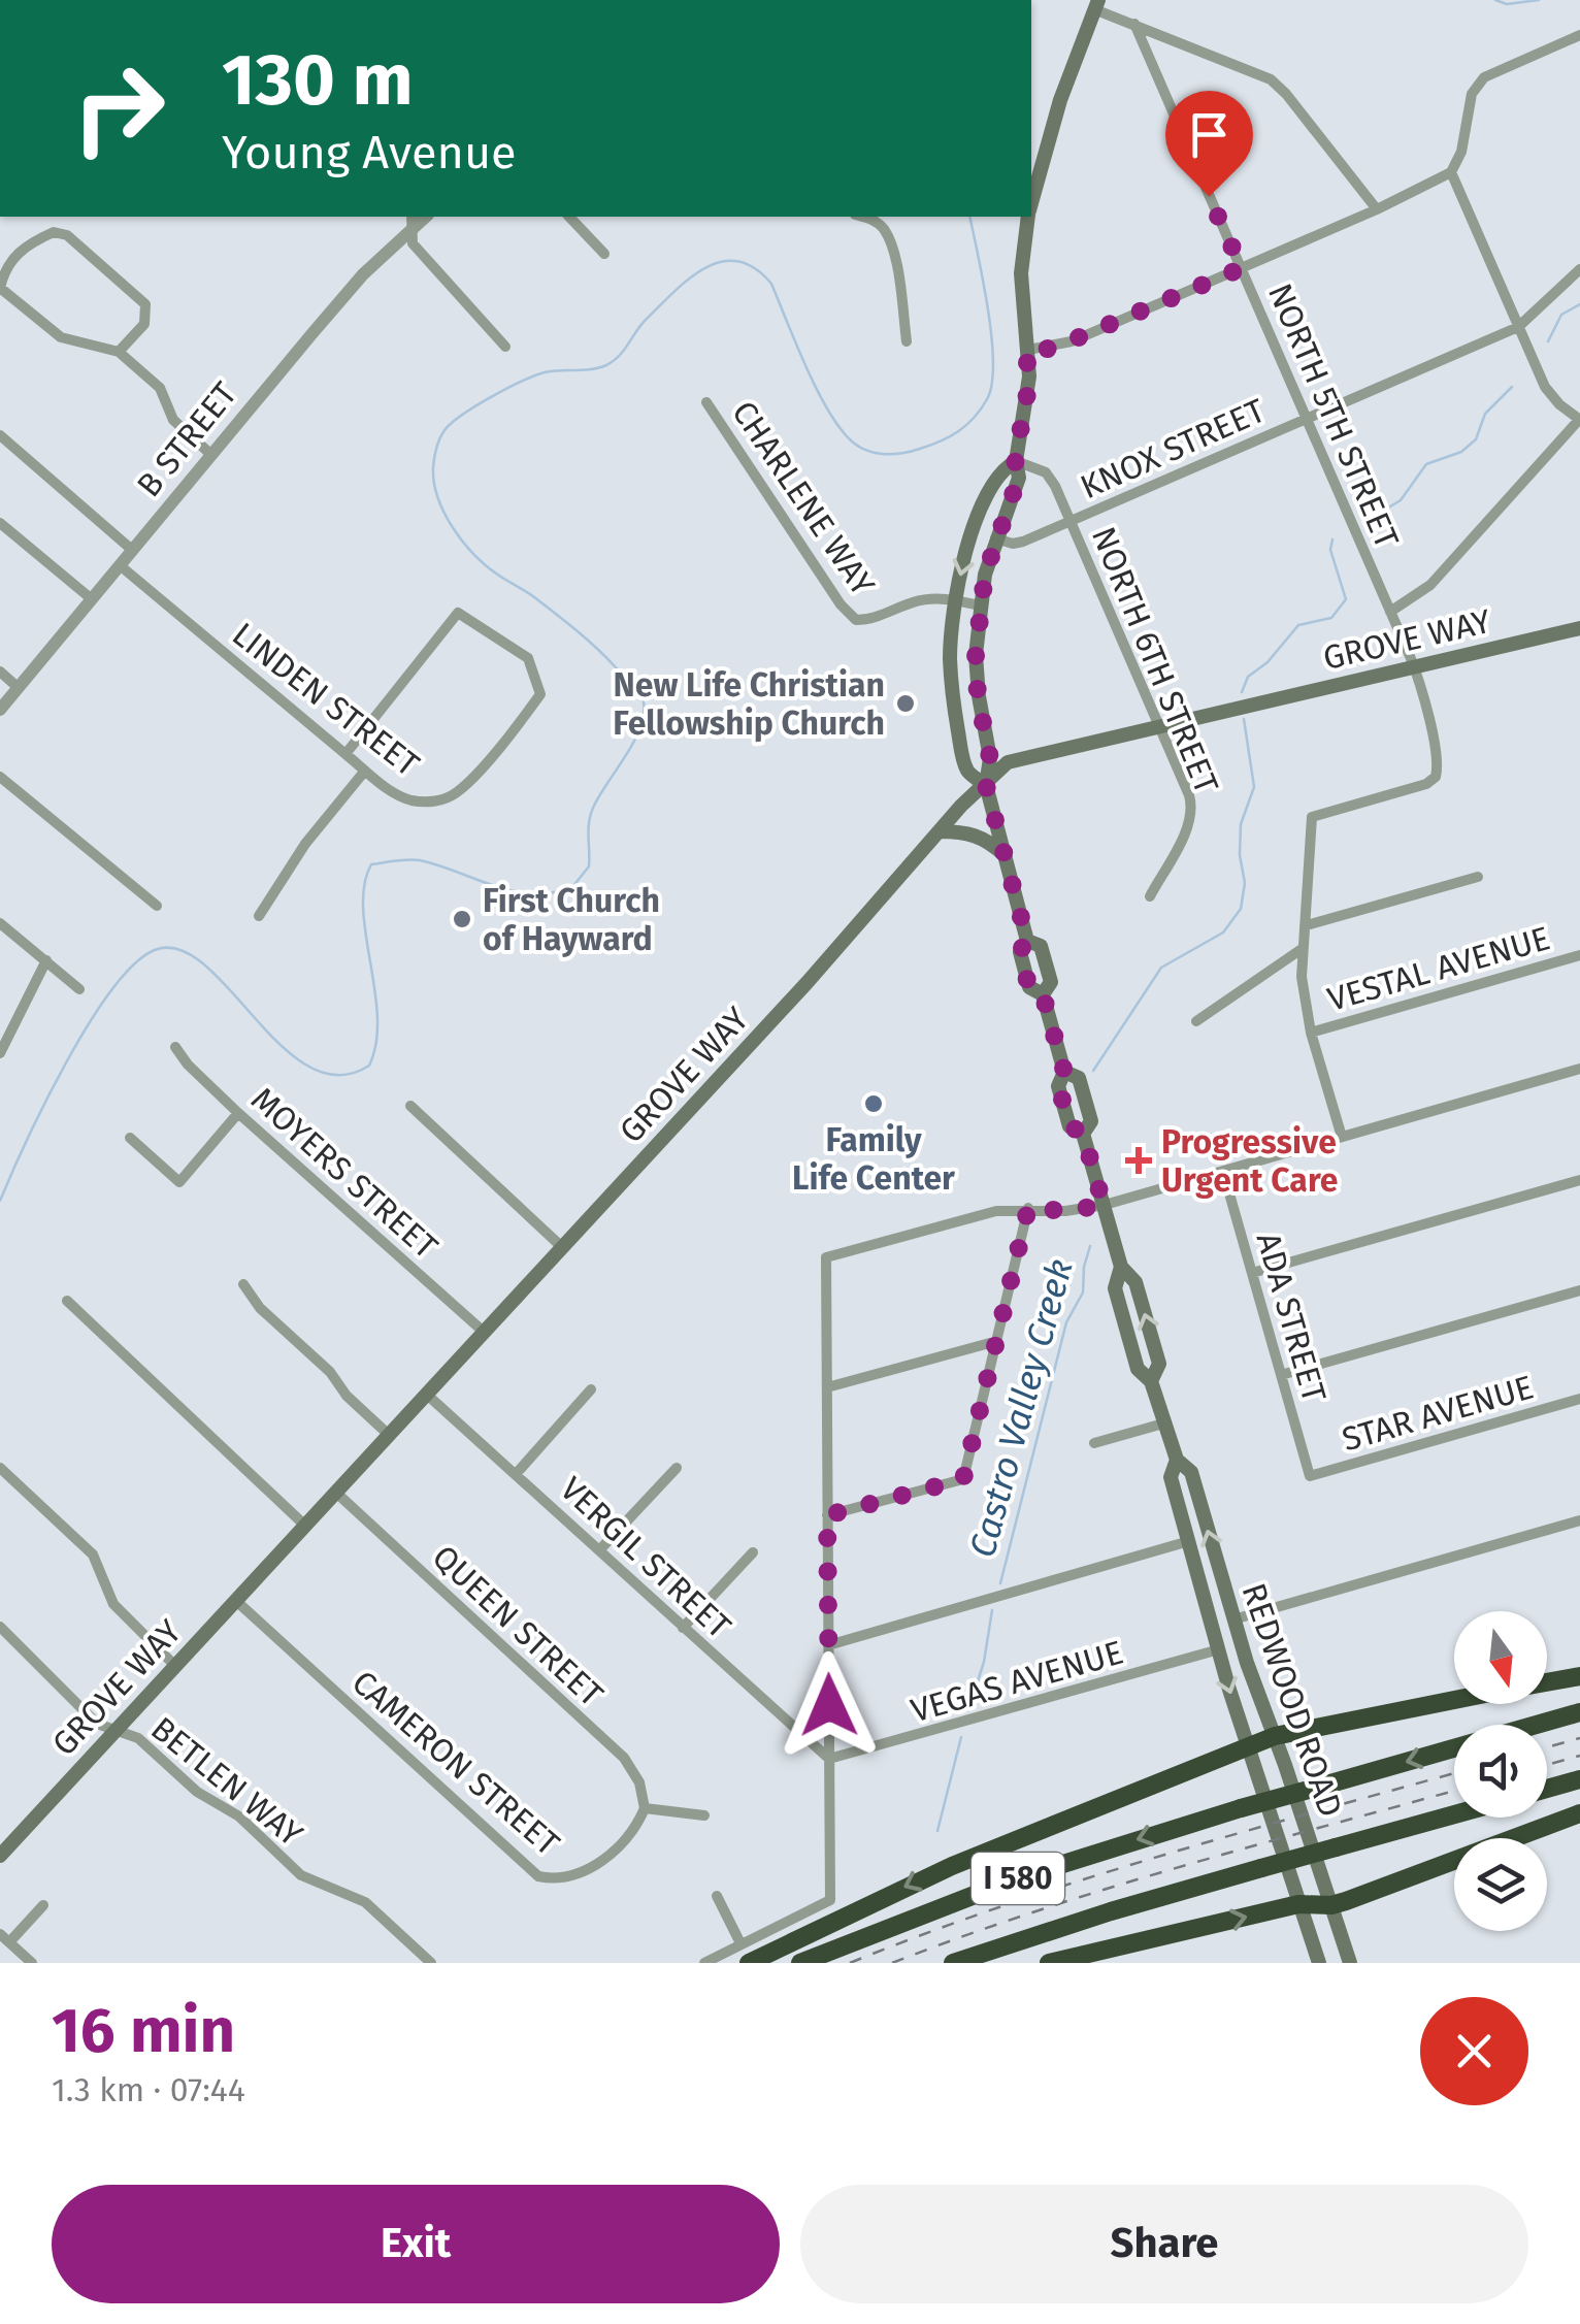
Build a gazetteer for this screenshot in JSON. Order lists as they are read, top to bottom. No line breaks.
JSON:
{"streets":{"highway":["I 580"],"main road":["GROVE WAY","REDWOOD ROAD"],"street":["NORTH 5TH STREET","B STREET","KNOX STREET","CHARLENE WAY","NORTH 6TH STREET","LINDEN STREET","VESTAL AVENUE","MOYERS STREET","ADA STREET","STAR AVENUE","VERGIL STREET","QUEEN STREET","VEGAS AVENUE","CAMERON STREET","BETLEN WAY"]},"crossings":[["NORTH 5TH STREET","KNOX STREET"],["NORTH 5TH STREET","GROVE WAY"],["B STREET","LINDEN STREET"],["KNOX STREET","NORTH 6TH STREET"],["KNOX STREET","REDWOOD ROAD"],["CHARLENE WAY","REDWOOD ROAD"],["GROVE WAY","NORTH 6TH STREET"],["GROVE WAY","MOYERS STREET"],["GROVE WAY","VERGIL STREET"],["GROVE WAY","QUEEN STREET"],["GROVE WAY","REDWOOD ROAD"],["GROVE WAY","CAMERON STREET"],["GROVE WAY","BETLEN WAY"],["NORTH 6TH STREET","REDWOOD ROAD"],["ADA STREET","STAR AVENUE"],["VERGIL STREET","VEGAS AVENUE"],["QUEEN STREET","CAMERON STREET"],["VEGAS AVENUE","REDWOOD ROAD"]],"water":["Castro Valley Creek"],"places":{"other":["New Life Christian Fellowship Church","First Church of Hayward","Family Life Center"],"health":["Progressive Urgent Care"]},"north":"bottom","page":{"turn":["130 m","Young Avenue"],"heading":["16 min","1.3 km · 07:44"],"buttons":["Exit","Share"]}}
